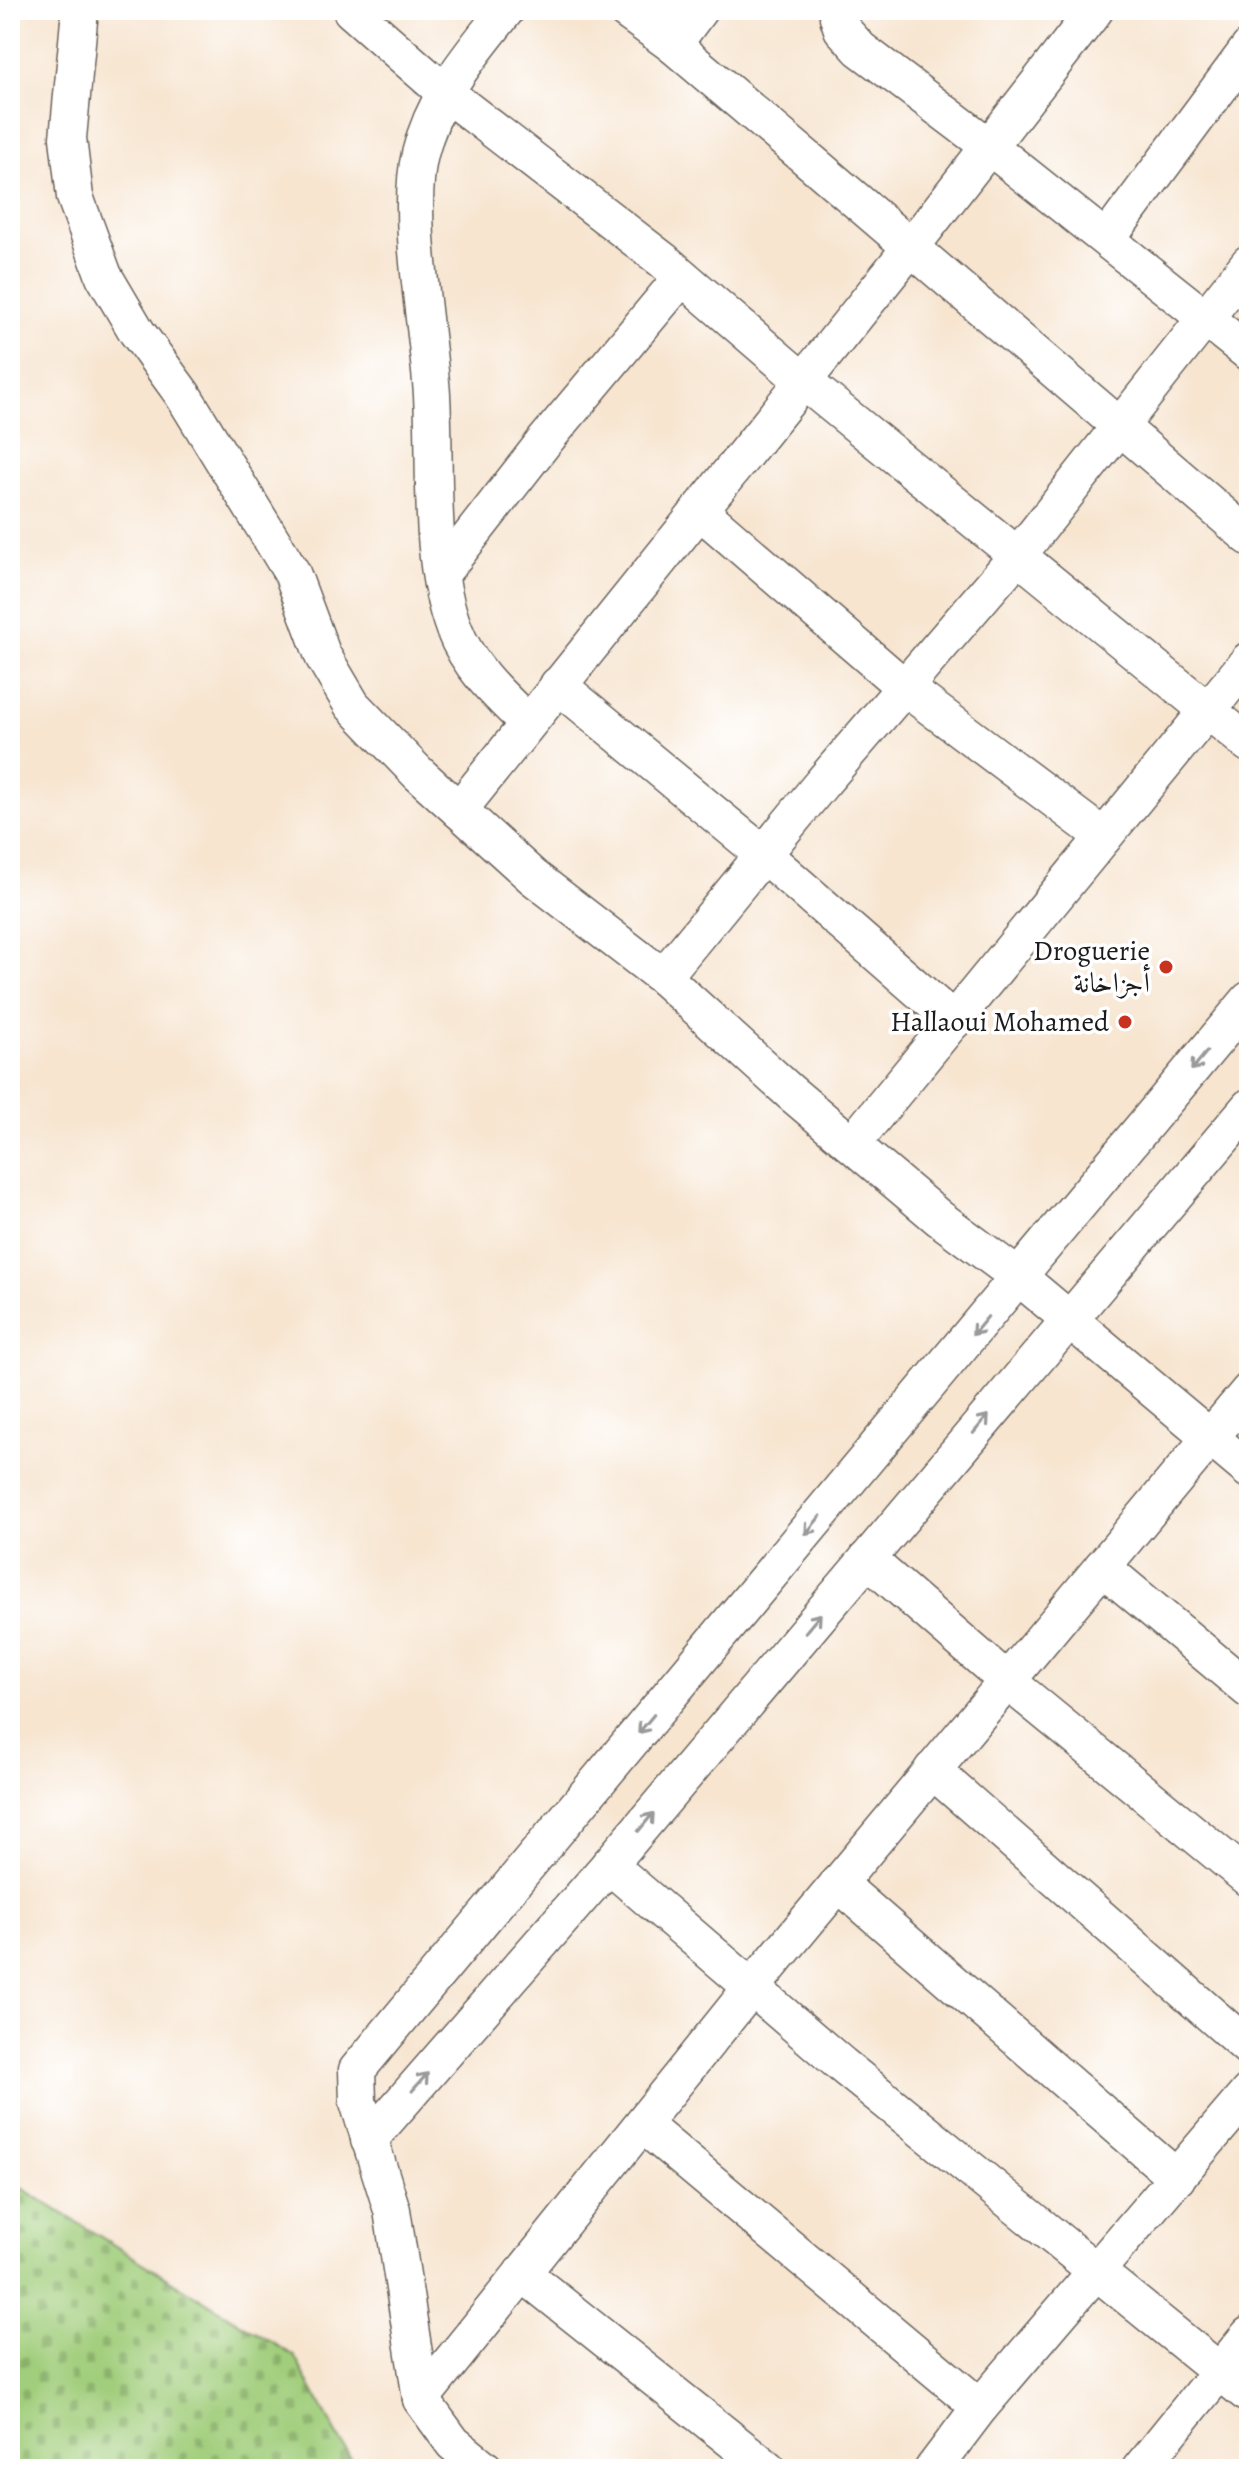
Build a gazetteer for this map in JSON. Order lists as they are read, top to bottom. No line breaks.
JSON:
{"places":["Droguerie أجزاخانة","Hallaoui Mohamed"]}
